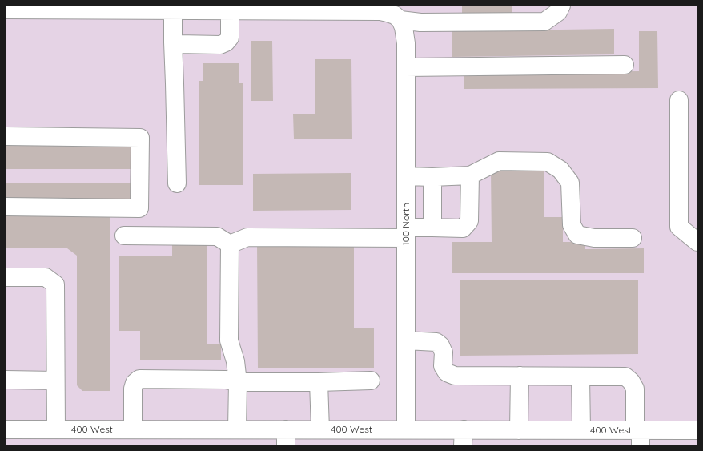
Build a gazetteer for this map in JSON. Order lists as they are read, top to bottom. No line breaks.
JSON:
{"streets":{"street":["100 North","400 West"]},"crossings":[["100 North","400 West"]]}
